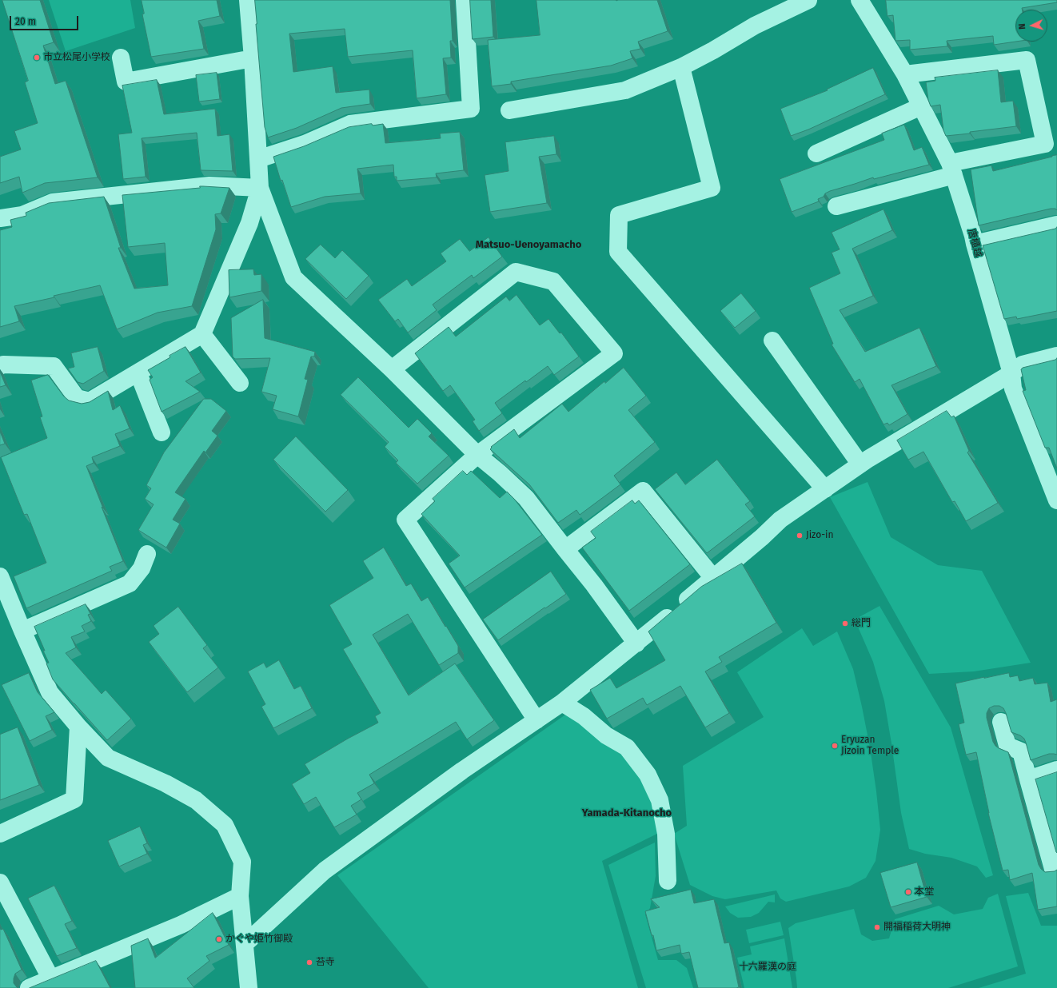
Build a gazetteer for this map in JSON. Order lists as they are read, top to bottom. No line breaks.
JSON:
{"streets":{"street":["唐櫃越"]},"districts":["Matsuo-Uenoyamacho","Yamada-Kitanocho"],"parks":["十六羅漢の庭"],"places":["市立松尾小学校","Jizo-in","総門","Eryuzan Jizoin Temple","本堂","開福稲荷大明神","かぐや姫竹御殿","苔寺"],"scale_bar":"20 m","north":"left"}
